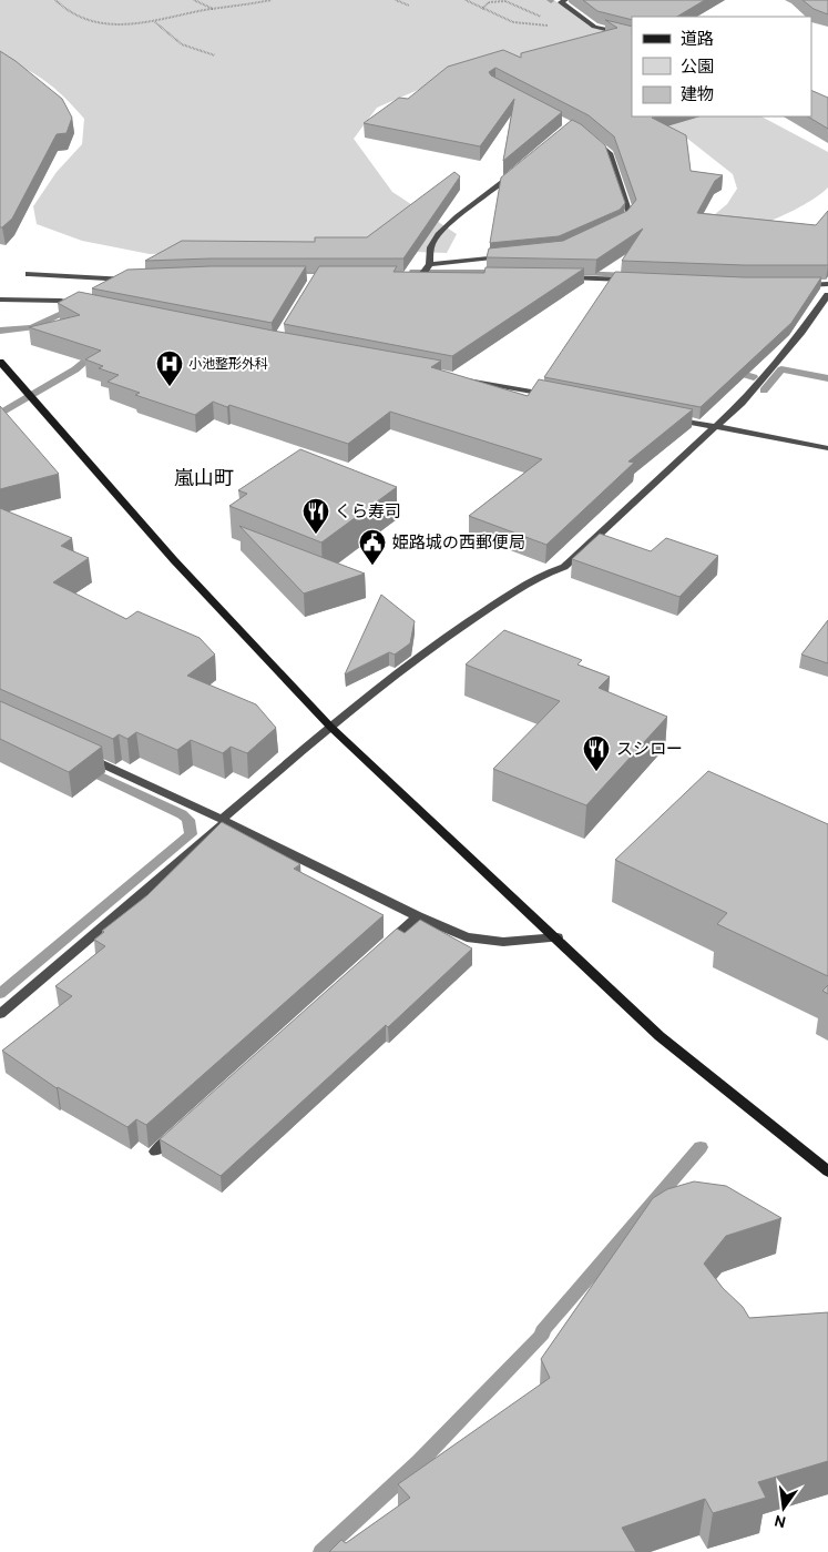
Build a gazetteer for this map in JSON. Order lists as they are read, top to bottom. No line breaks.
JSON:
{"districts":["嵐山町"],"places":{"hospital":["小池整形外科"],"restaurant":["くら寿司","スシロー"],"public building":["姫路城の西郵便局"]},"legend":["道路","公園","建物"],"north":"bottom"}
